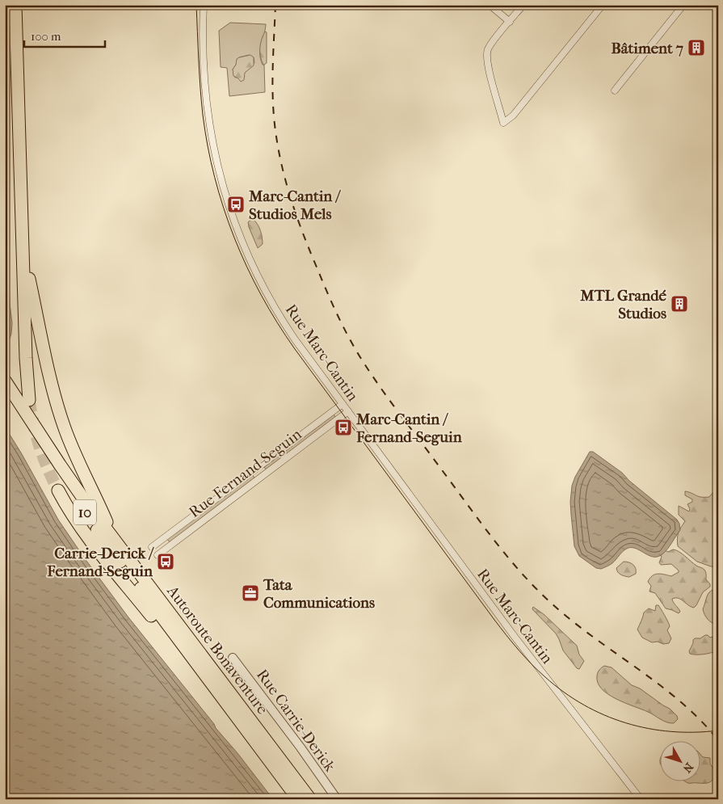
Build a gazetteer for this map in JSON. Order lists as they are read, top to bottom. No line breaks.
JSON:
{"streets":{"highway":["10","Autoroute Bonaventure"],"street":["Rue Marc-Cantin","Rue Fernand-Seguin","Rue Carrie-Derick"]},"crossings":[["Rue Marc-Cantin","Rue Fernand-Seguin"]],"places":{"building":["Bâtiment 7","MTL Grandé Studios"],"bus stop":["Marc-Cantin / Studios Mels","Marc-Cantin / Fernand-Seguin","Carrie-Derick / Fernand-Seguin"],"office":["Tata Communications"]},"scale_bar":"100 m","north":"bottom right"}
